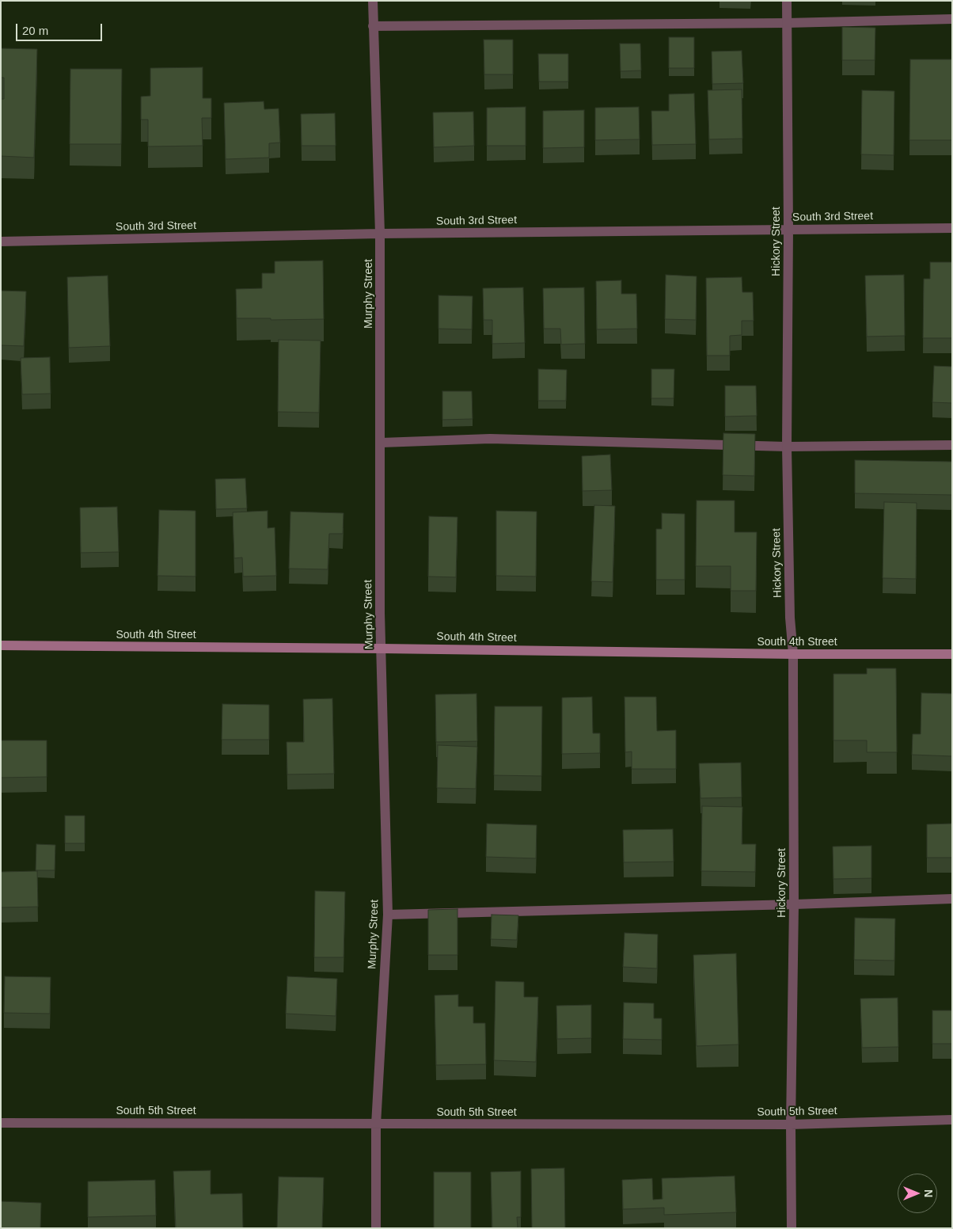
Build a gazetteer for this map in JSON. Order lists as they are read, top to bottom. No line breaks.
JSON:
{"streets":{"main road":["South 4th Street"],"street":["South 3rd Street","Hickory Street","Murphy Street","South 5th Street"]},"crossings":[["South 3rd Street","Hickory Street"],["South 3rd Street","Murphy Street"],["Hickory Street","South 4th Street"],["Hickory Street","South 5th Street"],["Murphy Street","South 4th Street"],["Murphy Street","South 5th Street"]],"scale_bar":"20 m","north":"right"}
